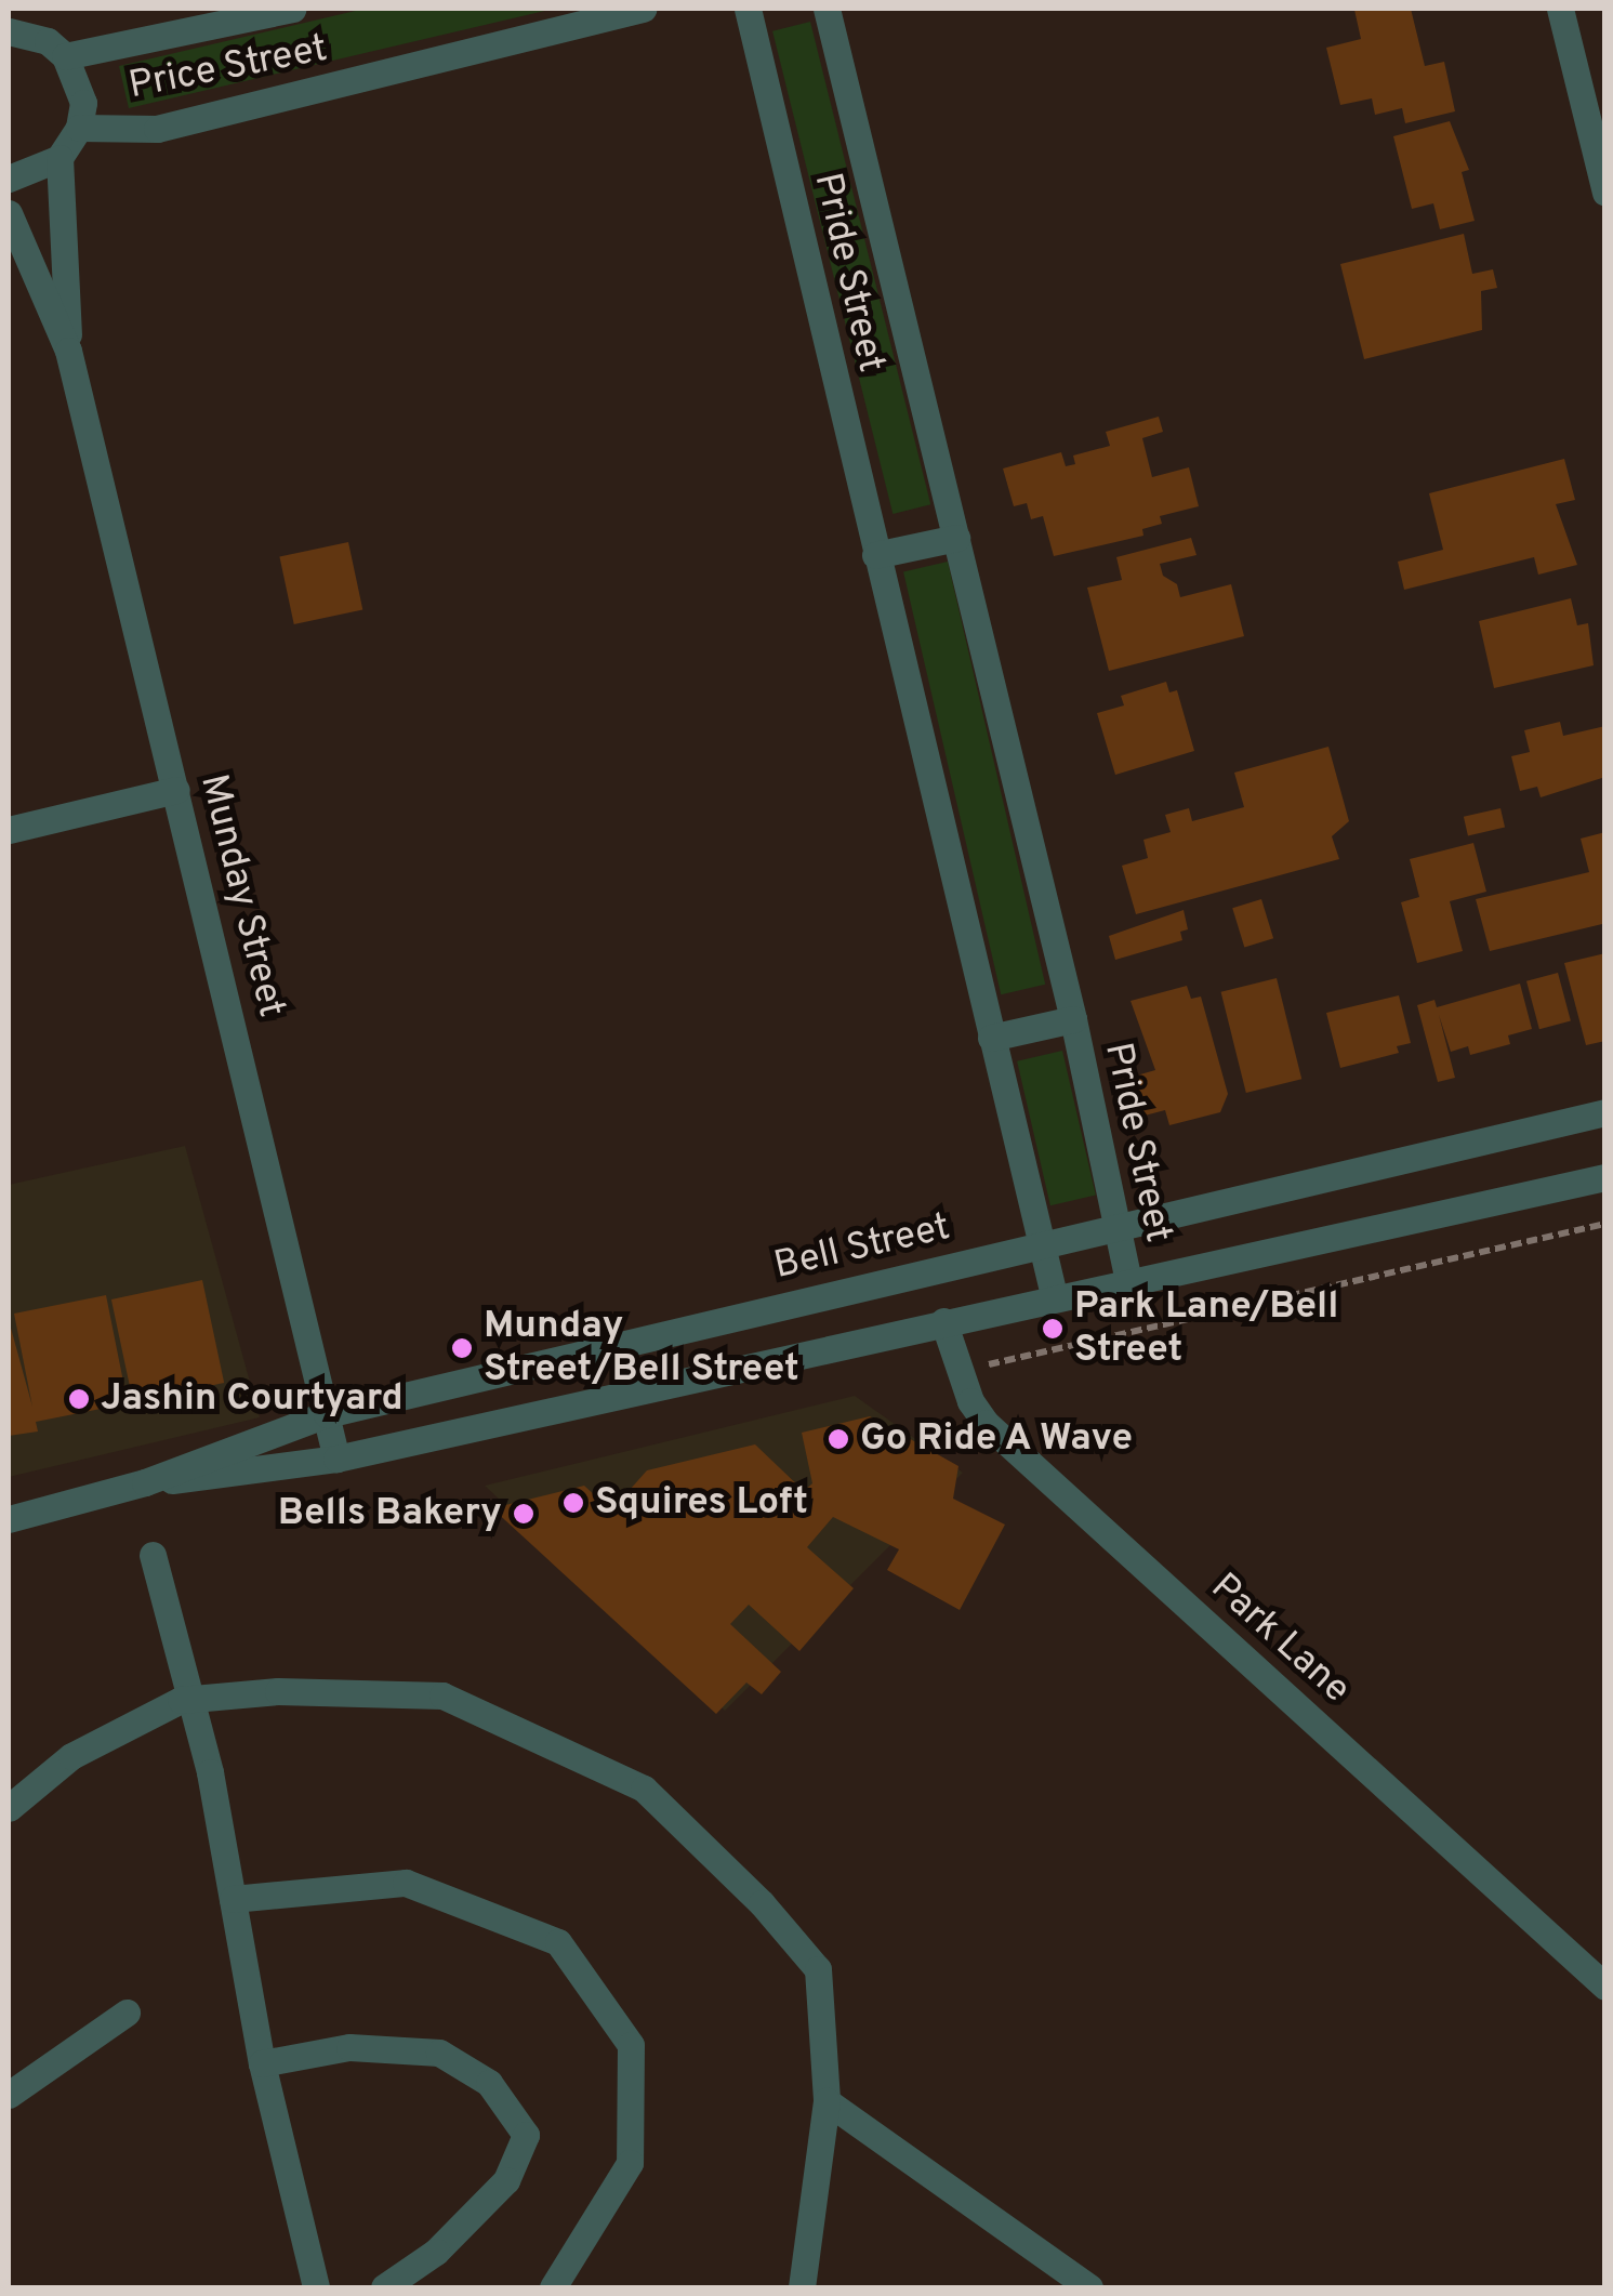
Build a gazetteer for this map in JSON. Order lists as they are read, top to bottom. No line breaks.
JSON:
{"streets":{"street":["Price Street","Pride Street","Munday Street","Bell Street","Park Lane"]},"crossings":[["Pride Street","Bell Street"],["Munday Street","Bell Street"],["Bell Street","Park Lane"]],"places":["Park Lane/Bell Street","Munday Street/Bell Street","Jashin Courtyard","Go Ride A Wave","Squires Loft","Bells Bakery"]}
